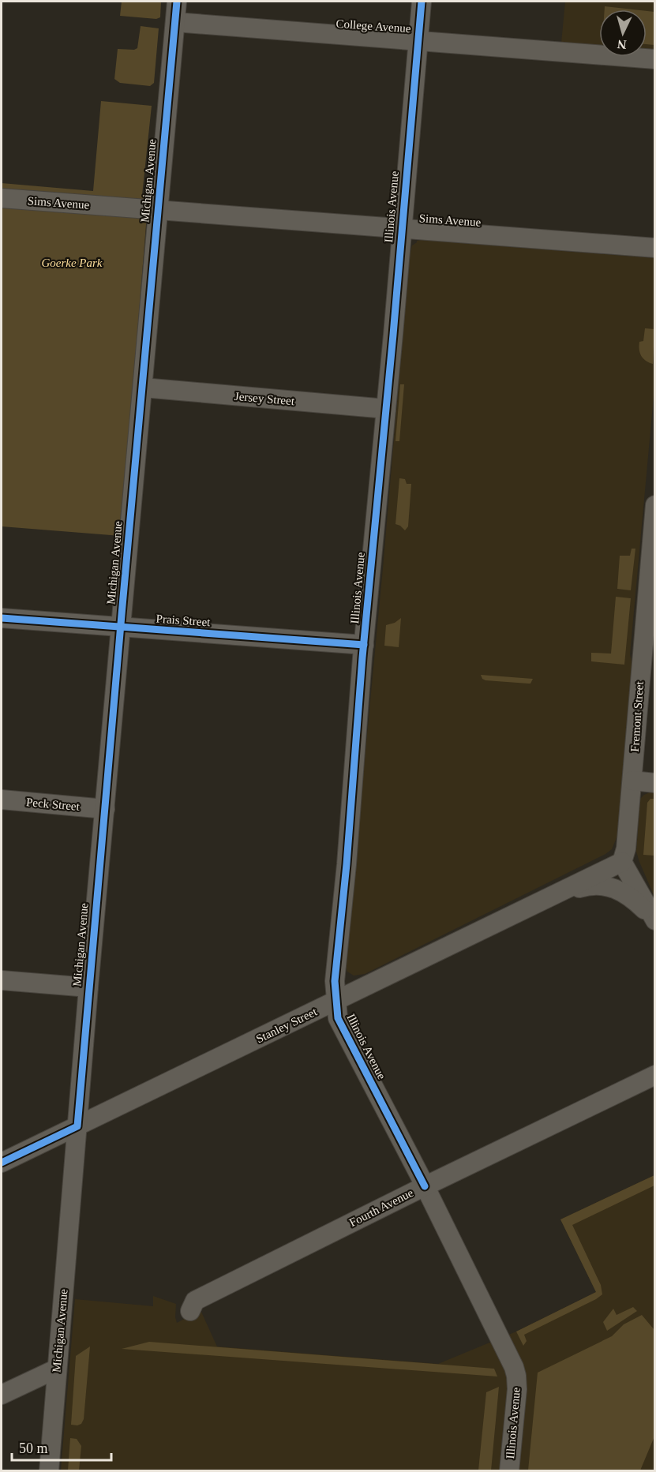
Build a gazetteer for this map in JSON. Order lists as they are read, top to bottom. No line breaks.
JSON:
{"streets":{"street":["College Avenue","Michigan Avenue","Sims Avenue","Illinois Avenue","Jersey Street","Prais Street","Fremont Street","Peck Street","Stanley Street","Fourth Avenue"]},"crossings":[["College Avenue","Michigan Avenue"],["College Avenue","Illinois Avenue"],["Michigan Avenue","Sims Avenue"],["Michigan Avenue","Jersey Street"],["Michigan Avenue","Prais Street"],["Michigan Avenue","Peck Street"],["Michigan Avenue","Stanley Street"],["Sims Avenue","Illinois Avenue"],["Illinois Avenue","Jersey Street"],["Illinois Avenue","Prais Street"],["Illinois Avenue","Stanley Street"],["Illinois Avenue","Fourth Avenue"],["Fremont Street","Stanley Street"]],"parks":["Goerke Park"],"scale_bar":"50 m","north":"bottom"}
